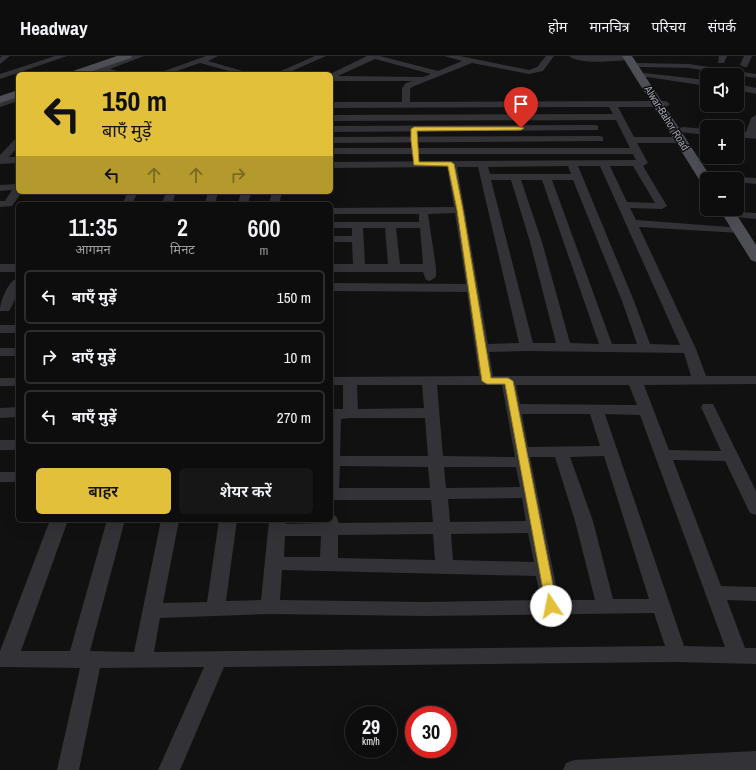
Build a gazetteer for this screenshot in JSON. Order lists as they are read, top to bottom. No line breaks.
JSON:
{"streets":{"main road":["Alwar-Bahor Road"]},"page":{"header":"Headway","nav":["होम","मानचित्र","परिचय","संपर्क"],"map_buttons":["+","−"],"turn":["150 m","बाएँ मुड़ें"],"eta":["11:35","आगमन","2","मिनट","600","m"],"list":[{"name":"बाएँ मुड़ें","value":"150 m"},{"name":"दाएँ मुड़ें","value":"10 m"},{"name":"बाएँ मुड़ें","value":"270 m"}],"buttons":["बाहर","शेयर करें"],"speed":"29 km/h","limit":"30"}}
